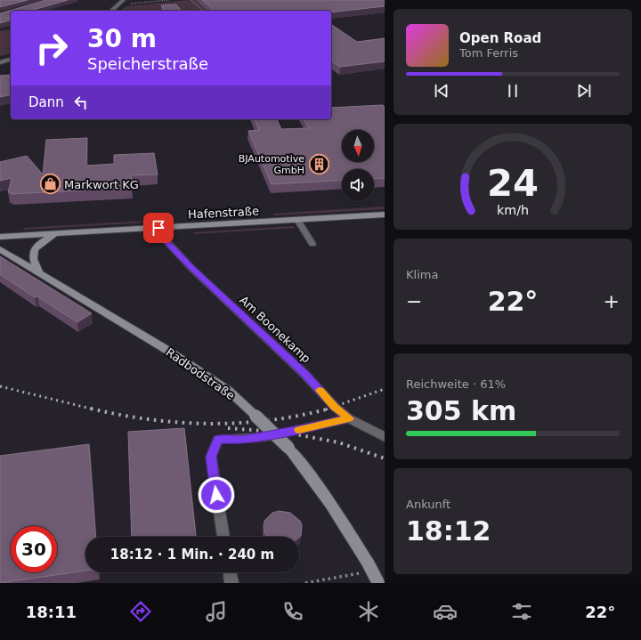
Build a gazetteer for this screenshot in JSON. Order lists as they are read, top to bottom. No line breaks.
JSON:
{"streets":{"main road":["Hafenstraße","Radbodstraße"],"street":["Am Boonekamp"]},"crossings":[["Hafenstraße","Am Boonekamp"]],"places":{"building":["BJAutomotive GmbH"],"shop":["Markwort KG"]},"north":"bottom","page":{"turn":["30 m","Speicherstraße"],"song":["Open Road","Tom Ferris"],"then":"Dann","tile":["Klima",["Reichweite · 61%","305 km"],["Ankunft","18:12"]],"heat":["−","22°","+"],"limit":"30","trip":"18:12 · 1 Min. · 240 m","tabs":["18:11","22°"],"gauge":["24","km/h"]}}
